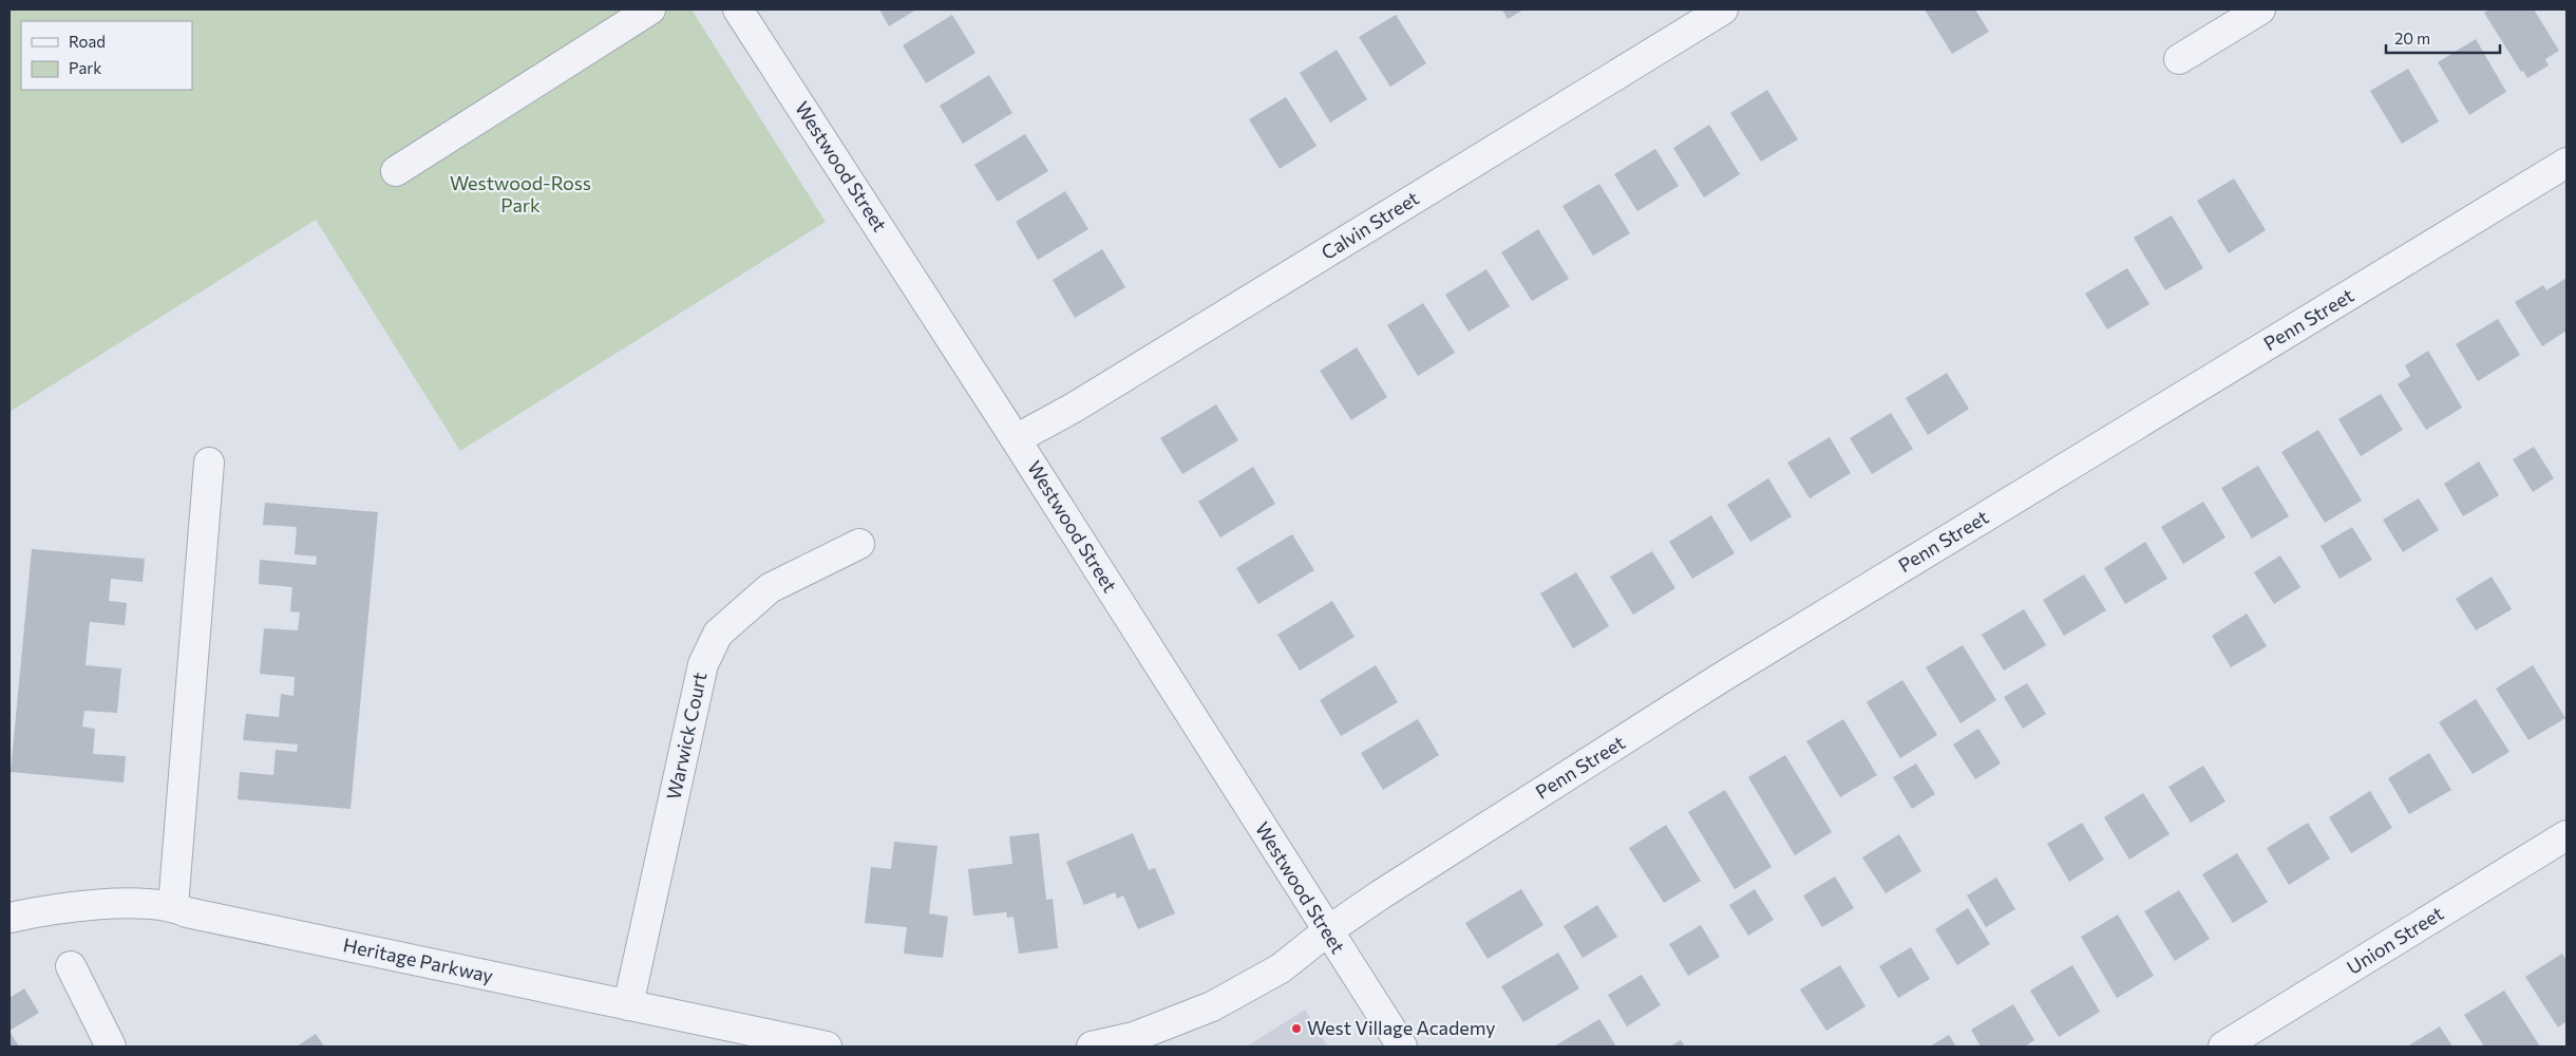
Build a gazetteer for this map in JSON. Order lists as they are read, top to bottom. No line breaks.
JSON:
{"streets":{"street":["Westwood Street","Calvin Street","Penn Street","Warwick Court","Union Street","Heritage Parkway"]},"crossings":[["Westwood Street","Calvin Street"],["Westwood Street","Penn Street"],["Warwick Court","Heritage Parkway"]],"parks":["Westwood-Ross Park"],"places":["West Village Academy"],"legend":["Road","Park"],"scale_bar":"20 m"}
